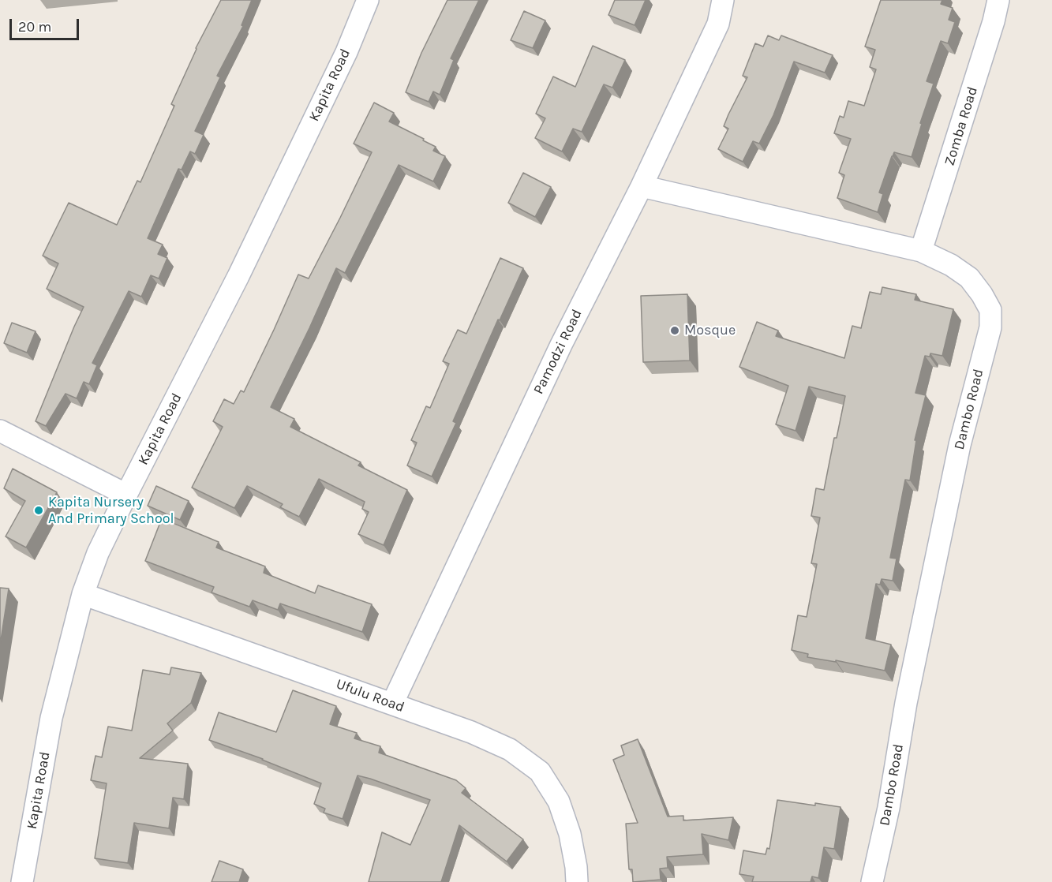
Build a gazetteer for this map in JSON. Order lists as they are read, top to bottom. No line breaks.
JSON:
{"streets":{"street":["Kapita Road","Zomba Road","Pamodzi Road","Dambo Road","Ufulu Road"]},"crossings":[["Kapita Road","Ufulu Road"],["Zomba Road","Dambo Road"],["Pamodzi Road","Dambo Road"],["Pamodzi Road","Ufulu Road"]],"places":["Mosque","Kapita Nursery And Primary School"],"scale_bar":"20 m"}
